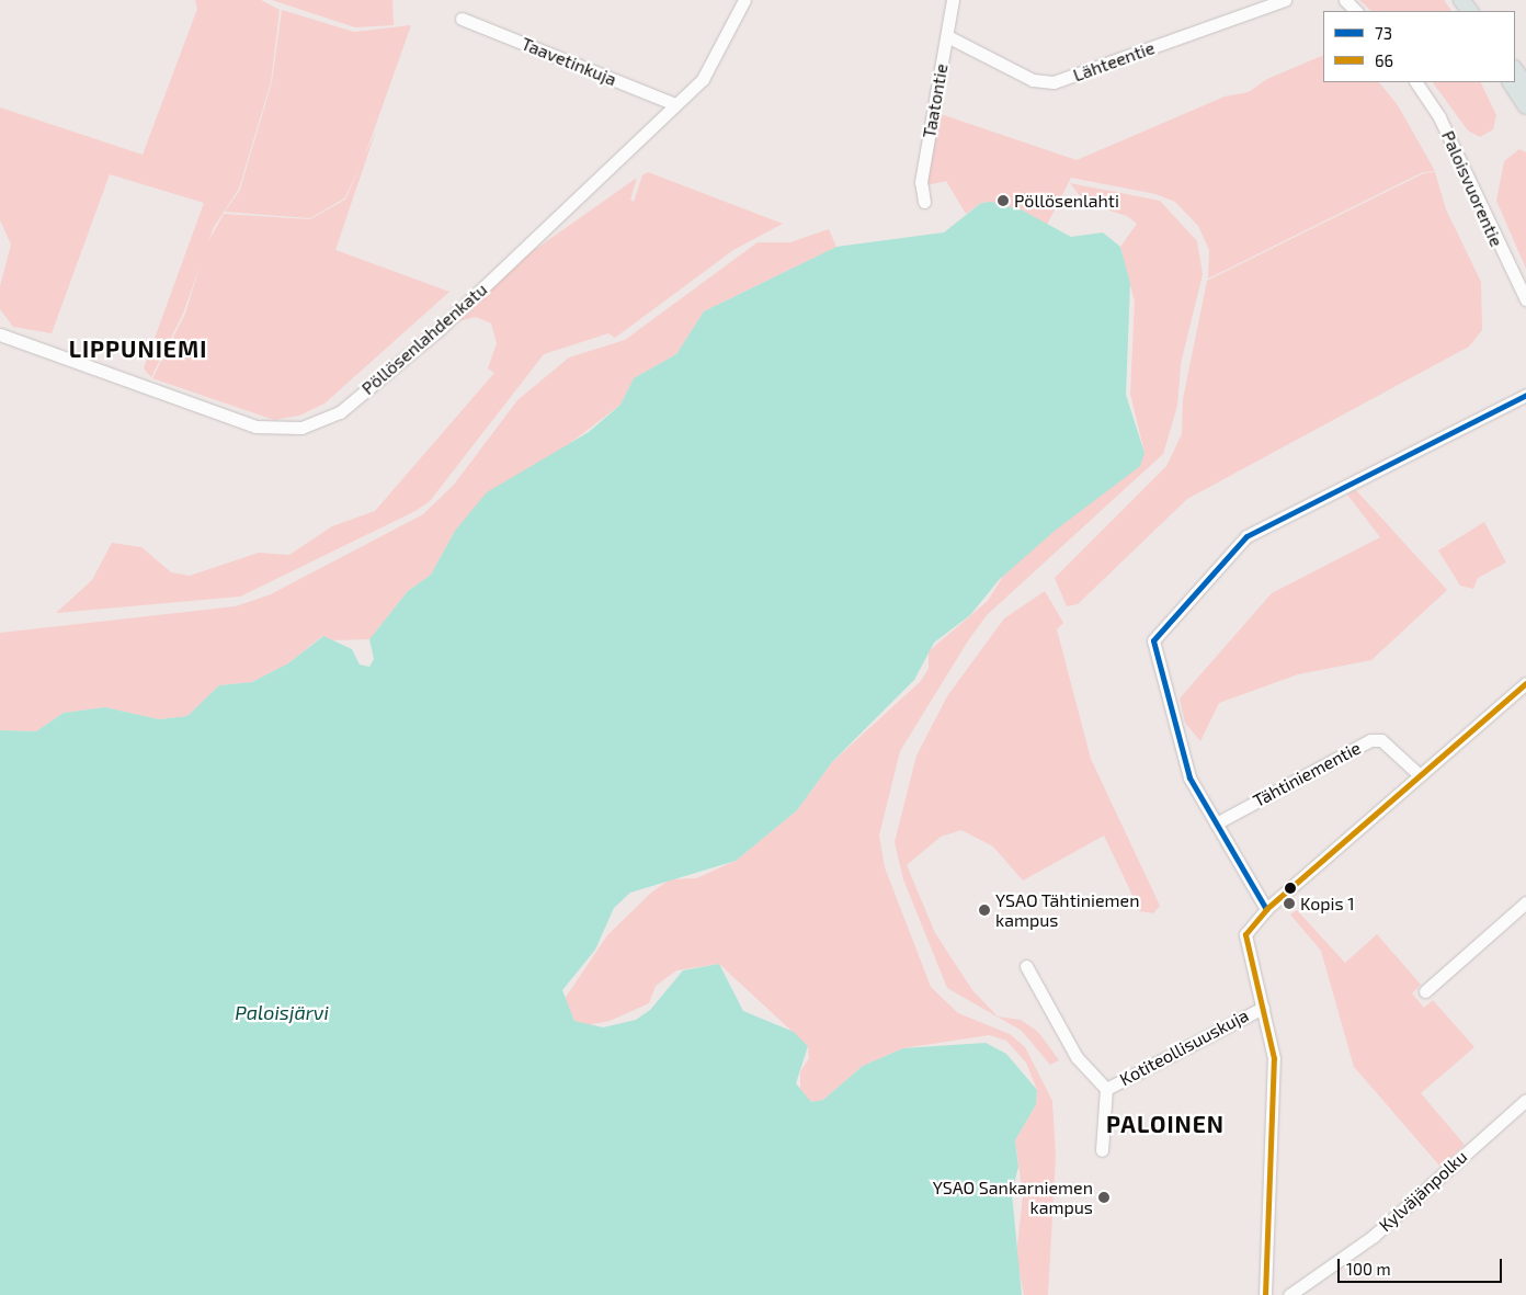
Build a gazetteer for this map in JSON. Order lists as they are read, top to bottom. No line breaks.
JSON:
{"streets":{"street":["Taavetinkuja","Lähteentie","Taatontie","Paloisvuorentie","Pöllösenlahdenkatu","Tähtiniementie","Kotiteollisuuskuja","Kylväjänpolku"]},"crossings":[["Taavetinkuja","Pöllösenlahdenkatu"],["Lähteentie","Taatontie"]],"districts":["LIPPUNIEMI","PALOINEN"],"water":["Paloisjärvi"],"places":["Pöllösenlahti","Kopis 1","YSAO Tähtiniemen kampus","YSAO Sankarniemen kampus"],"lines":["transit line 73","transit line 66"],"legend":["73","66"],"scale_bar":"100 m"}
